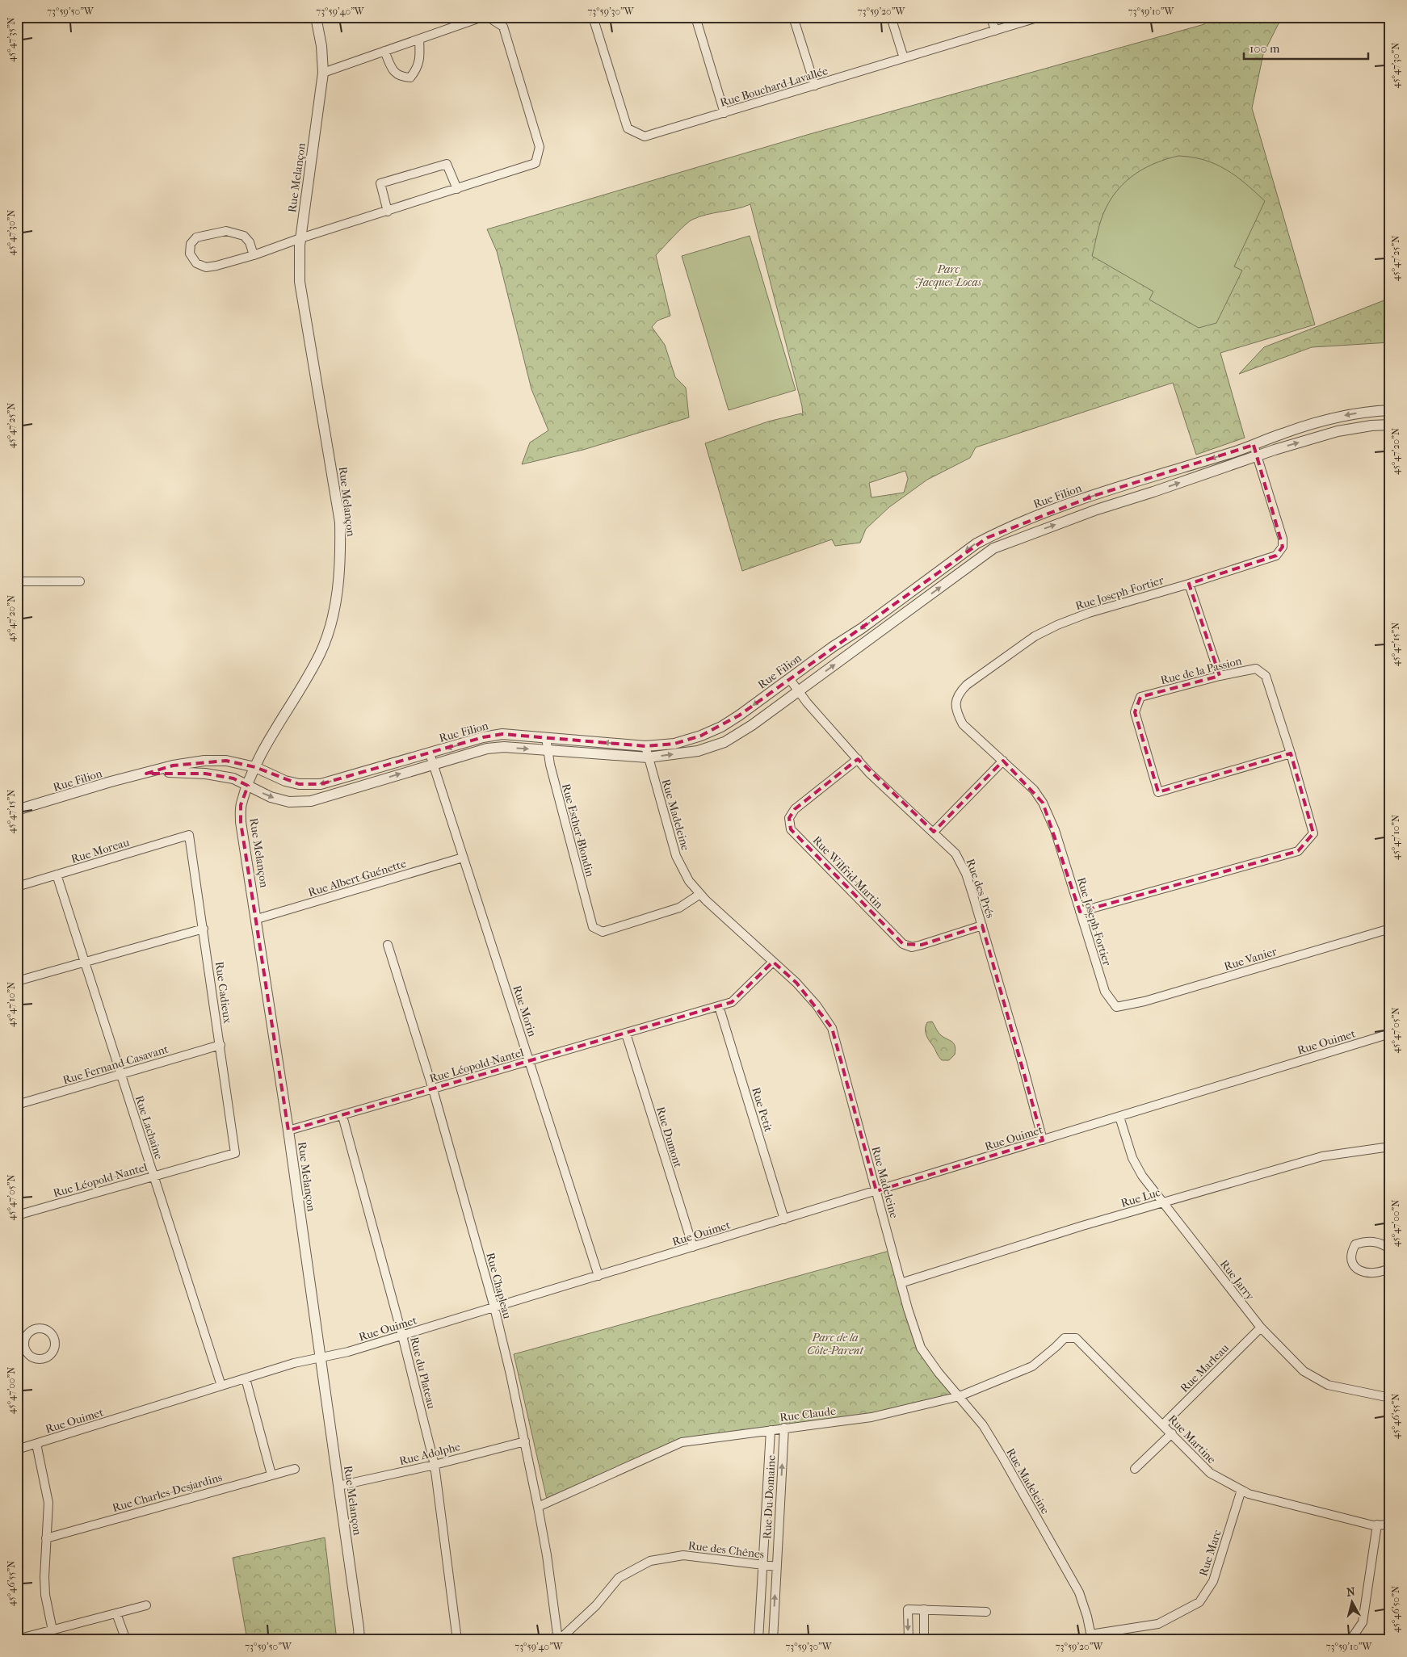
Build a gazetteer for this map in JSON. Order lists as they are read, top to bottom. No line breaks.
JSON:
{"streets":{"street":["Rue Bouchard-Lavallée","Rue Melançon","Rue Filion","Rue Joseph-Fortier","Rue de la Passion","Rue Madeleine","Rue Esther-Blondin","Rue Moreau","Rue Wilfrid-Martin","Rue Albert-Guénette","Rue des Prés","Rue Vanier","Rue Cadieux","Rue Morin","Rue Ouimet","Rue Fernand-Casavant","Rue Léopold-Nantel","Rue Petit","Rue Lachaîne","Rue Dumont","Rue Luc","Rue Jarry","Rue Chapleau","Rue Marleau","Rue du Plateau","Rue Claude","Rue Martine","Rue Adolphe","Rue Charles-Desjardins","Rue Du Domaine","Rue des Chênes","Rue Marc"]},"crossings":[["Rue Melançon","Rue Filion"],["Rue Melançon","Rue Albert-Guénette"],["Rue Melançon","Rue Ouimet"],["Rue Melançon","Rue Léopold-Nantel"],["Rue Melançon","Rue Adolphe"],["Rue Filion","Rue Joseph-Fortier"],["Rue Filion","Rue Madeleine"],["Rue Filion","Rue Esther-Blondin"],["Rue Filion","Rue des Prés"],["Rue Filion","Rue Morin"],["Rue Joseph-Fortier","Rue Vanier"],["Rue Madeleine","Rue Esther-Blondin"],["Rue Madeleine","Rue Ouimet"],["Rue Madeleine","Rue Léopold-Nantel"],["Rue Madeleine","Rue Luc"],["Rue Madeleine","Rue Claude"],["Rue Madeleine","Rue Marc"],["Rue Moreau","Rue Cadieux"],["Rue Moreau","Rue Lachaîne"],["Rue Wilfrid-Martin","Rue des Prés"],["Rue Albert-Guénette","Rue Morin"],["Rue des Prés","Rue Ouimet"],["Rue Cadieux","Rue Fernand-Casavant"],["Rue Cadieux","Rue Léopold-Nantel"],["Rue Morin","Rue Ouimet"],["Rue Morin","Rue Léopold-Nantel"],["Rue Ouimet","Rue Petit"],["Rue Ouimet","Rue Lachaîne"],["Rue Ouimet","Rue Dumont"],["Rue Ouimet","Rue Jarry"],["Rue Ouimet","Rue Chapleau"],["Rue Ouimet","Rue du Plateau"],["Rue Fernand-Casavant","Rue Lachaîne"],["Rue Léopold-Nantel","Rue Petit"],["Rue Léopold-Nantel","Rue Lachaîne"],["Rue Léopold-Nantel","Rue Dumont"],["Rue Léopold-Nantel","Rue Chapleau"],["Rue Léopold-Nantel","Rue du Plateau"],["Rue Luc","Rue Jarry"],["Rue Jarry","Rue Marleau"],["Rue Chapleau","Rue Claude"],["Rue Chapleau","Rue Adolphe"],["Rue Chapleau","Rue des Chênes"],["Rue Marleau","Rue Martine"],["Rue du Plateau","Rue Adolphe"],["Rue Claude","Rue Martine"],["Rue Claude","Rue Du Domaine"],["Rue Martine","Rue Marc"],["Rue Du Domaine","Rue des Chênes"]],"parks":["Parc Jacques-Locas","Parc de la Côte-Parent"],"scale_bar":"100 m","north":"top","coordinates":["73°59'50\"W","73°59'40\"W","73°59'30\"W","73°59'20\"W","73°59'10\"W","45°47'35\"N","45°47'30\"N","45°47'25\"N","45°47'20\"N","45°47'15\"N","45°47'10\"N","45°47'05\"N","45°47'00\"N","45°46'55\"N","45°46'50\"N"]}
